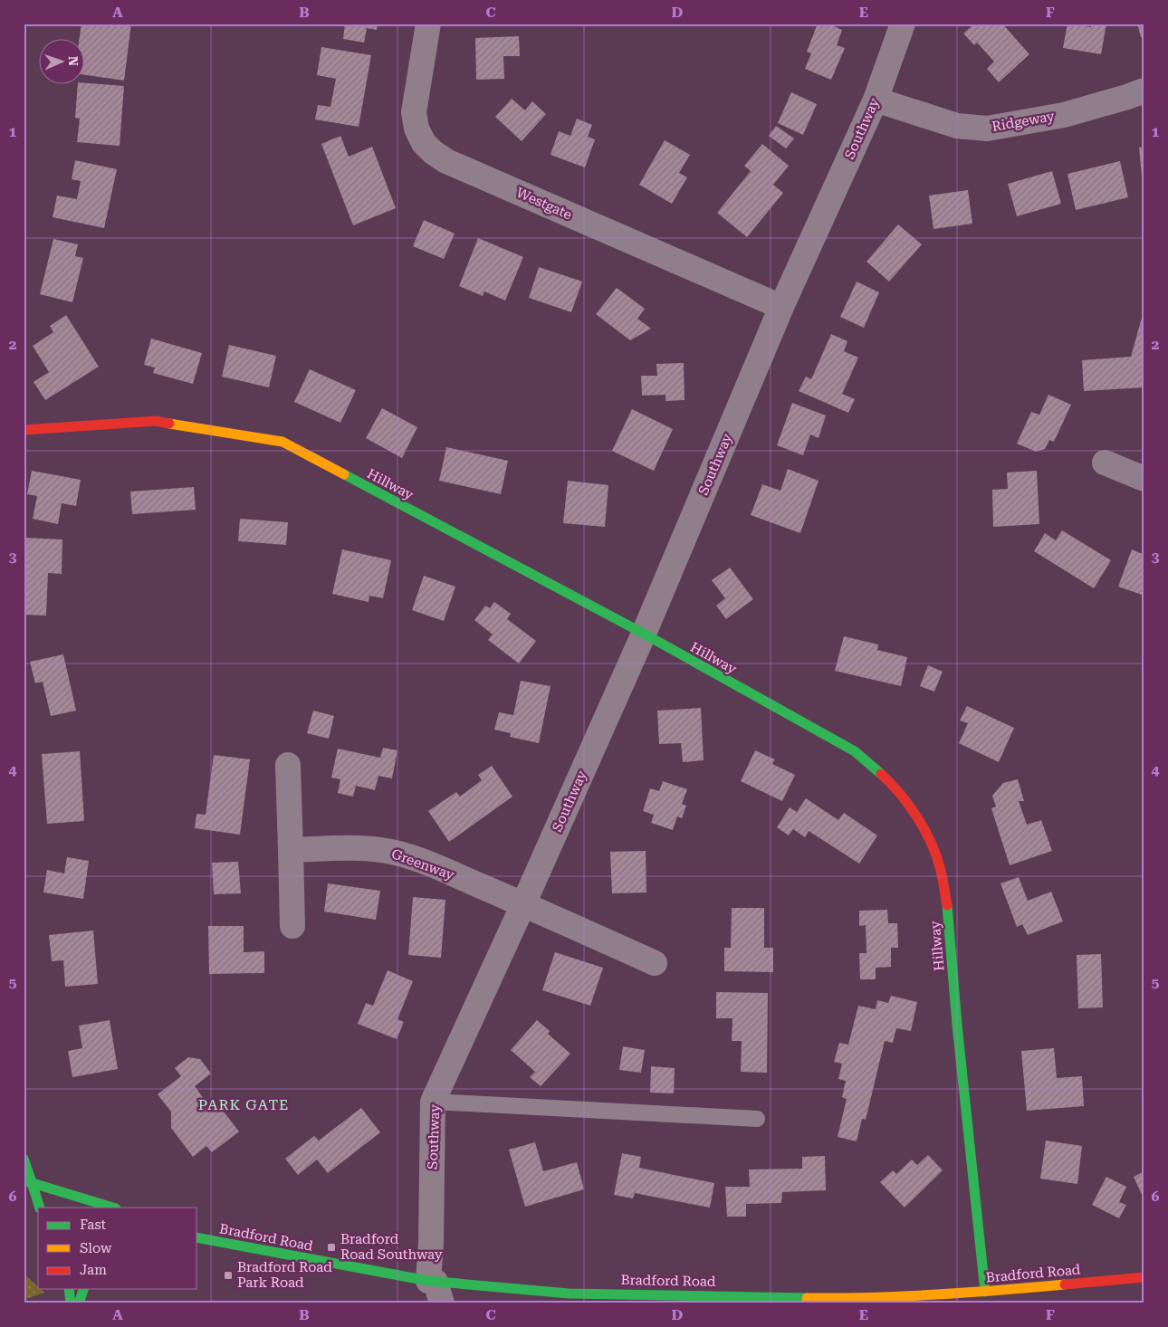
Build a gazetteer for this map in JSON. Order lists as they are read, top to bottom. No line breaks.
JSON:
{"streets":{"street":["Ridgeway","Southway","Westgate","Hillway","Greenway","Bradford Road"]},"crossings":[["Ridgeway","Southway"],["Southway","Westgate"],["Southway","Hillway"],["Southway","Greenway"],["Southway","Bradford Road"],["Hillway","Bradford Road"]],"districts":["PARK GATE"],"places":{"transit":["Bradford Road Southway","Bradford Road Park Road"]},"legend":["Fast","Slow","Jam"],"north":"right","grid":{"columns":["A","B","C","D","E","F"],"rows":["1","2","3","4","5","6"]}}
